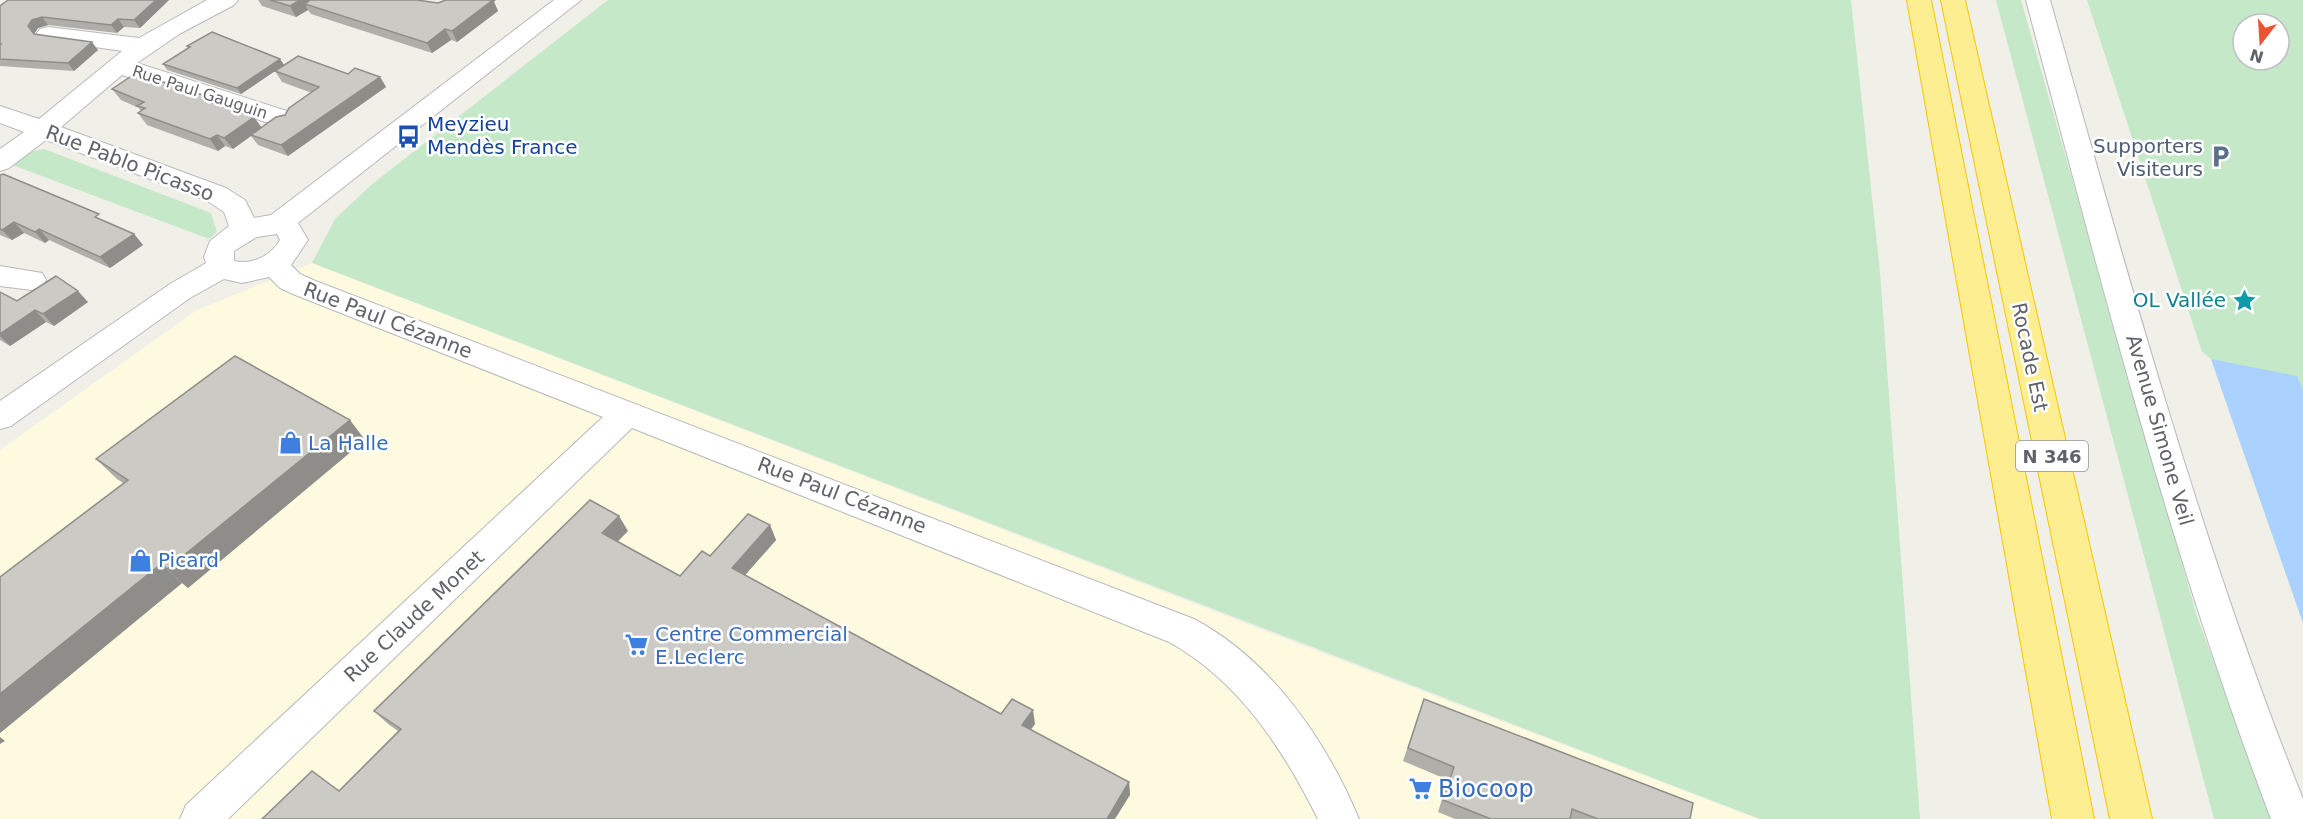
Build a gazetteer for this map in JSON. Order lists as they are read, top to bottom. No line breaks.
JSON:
{"streets":{"highway":["Rocade Est","N 346"],"street":["Rue Paul Gauguin","Rue Pablo Picasso","Rue Paul Cézanne","Avenue Simone Veil","Rue Claude Monet"]},"crossings":[["Rue Paul Gauguin","Rue Pablo Picasso"],["Rue Paul Cézanne","Rue Claude Monet"]],"places":{"bus stop":["Meyzieu Mendès France"],"parking":["Supporters Visiteurs"],"place":["OL Vallée"],"shop":["La Halle","Picard"],"supermarket":["Centre Commercial E.Leclerc","Biocoop"]},"north":"bottom"}
